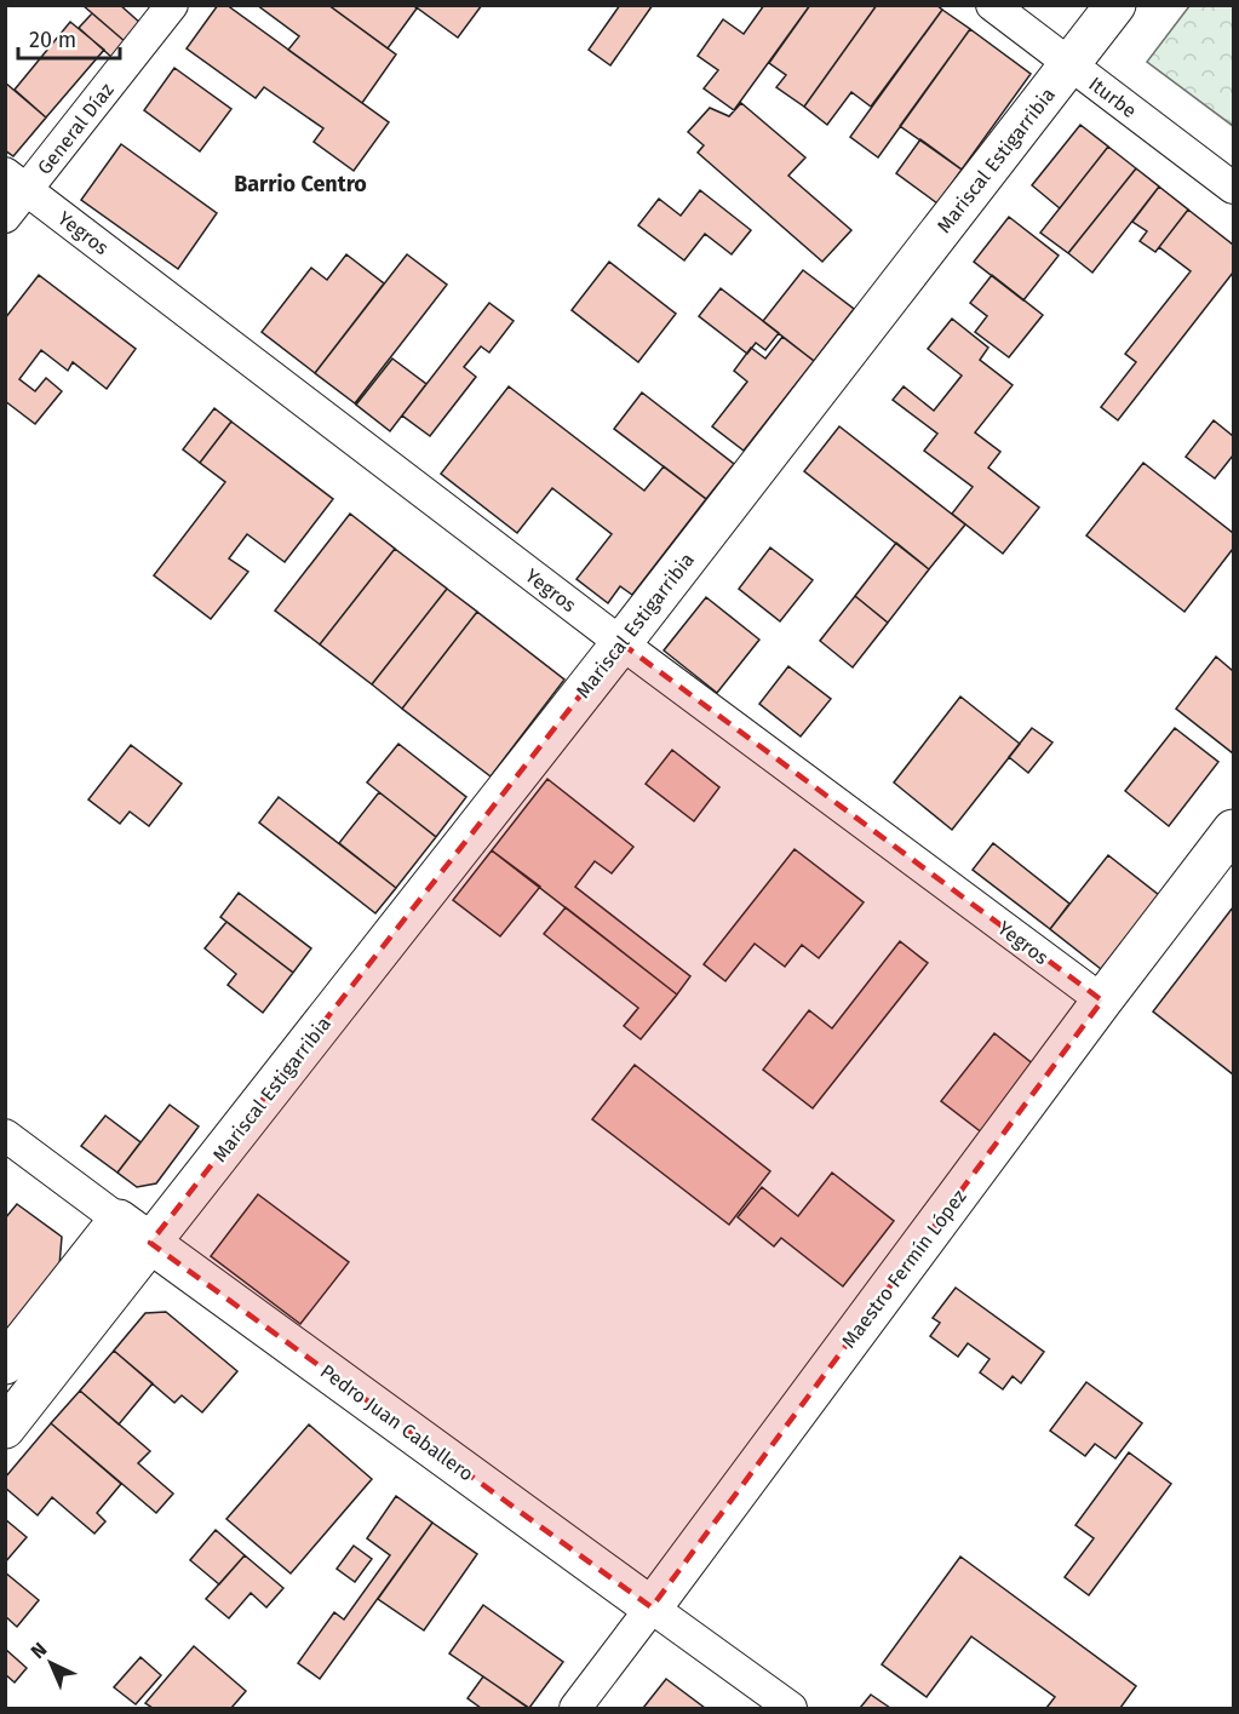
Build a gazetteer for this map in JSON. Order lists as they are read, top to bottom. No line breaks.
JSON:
{"streets":{"street":["Iturbe","General Díaz","Mariscal Estigarribia","Yegros","Maestro Fermín López","Pedro Juan Caballero"]},"crossings":[["Iturbe","Mariscal Estigarribia"],["General Díaz","Yegros"],["Mariscal Estigarribia","Yegros"],["Mariscal Estigarribia","Pedro Juan Caballero"],["Yegros","Maestro Fermín López"],["Maestro Fermín López","Pedro Juan Caballero"]],"districts":["Barrio Centro"],"scale_bar":"20 m","north":"top left"}
